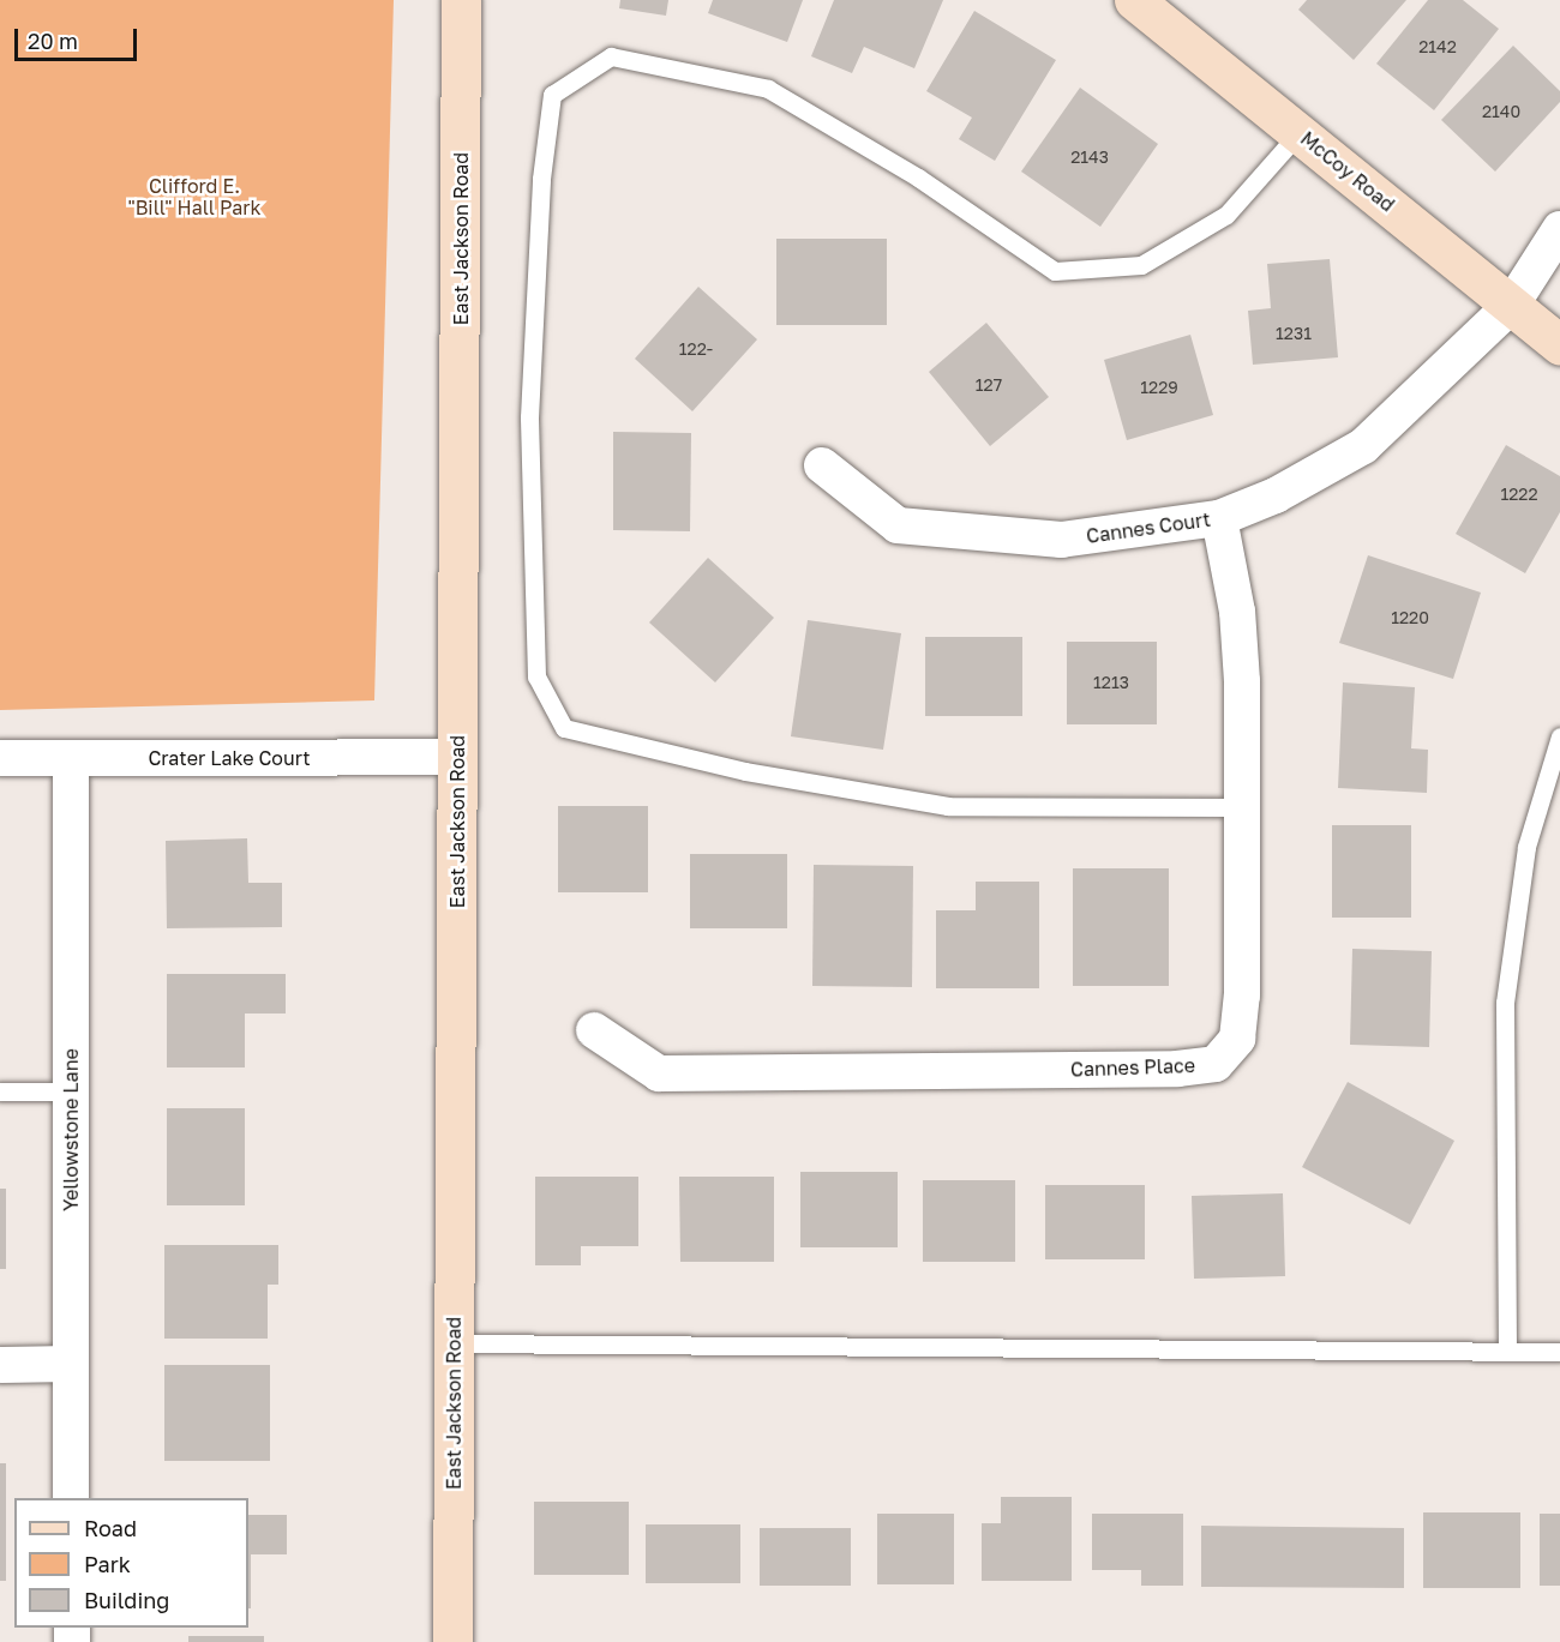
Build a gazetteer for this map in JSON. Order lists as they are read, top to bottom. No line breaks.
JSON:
{"streets":{"street":["McCoy Road","East Jackson Road","Cannes Court","Crater Lake Court","Cannes Place","Yellowstone Lane"]},"crossings":[["McCoy Road","Cannes Court"],["East Jackson Road","Crater Lake Court"],["Cannes Court","Cannes Place"],["Crater Lake Court","Yellowstone Lane"]],"parks":["Clifford E. \"Bill\" Hall Park"],"house_numbers":["2142","2140","2143","1231","122-","127","1229","1222","1220","1213"],"legend":["Road","Park","Building"],"scale_bar":"20 m"}
